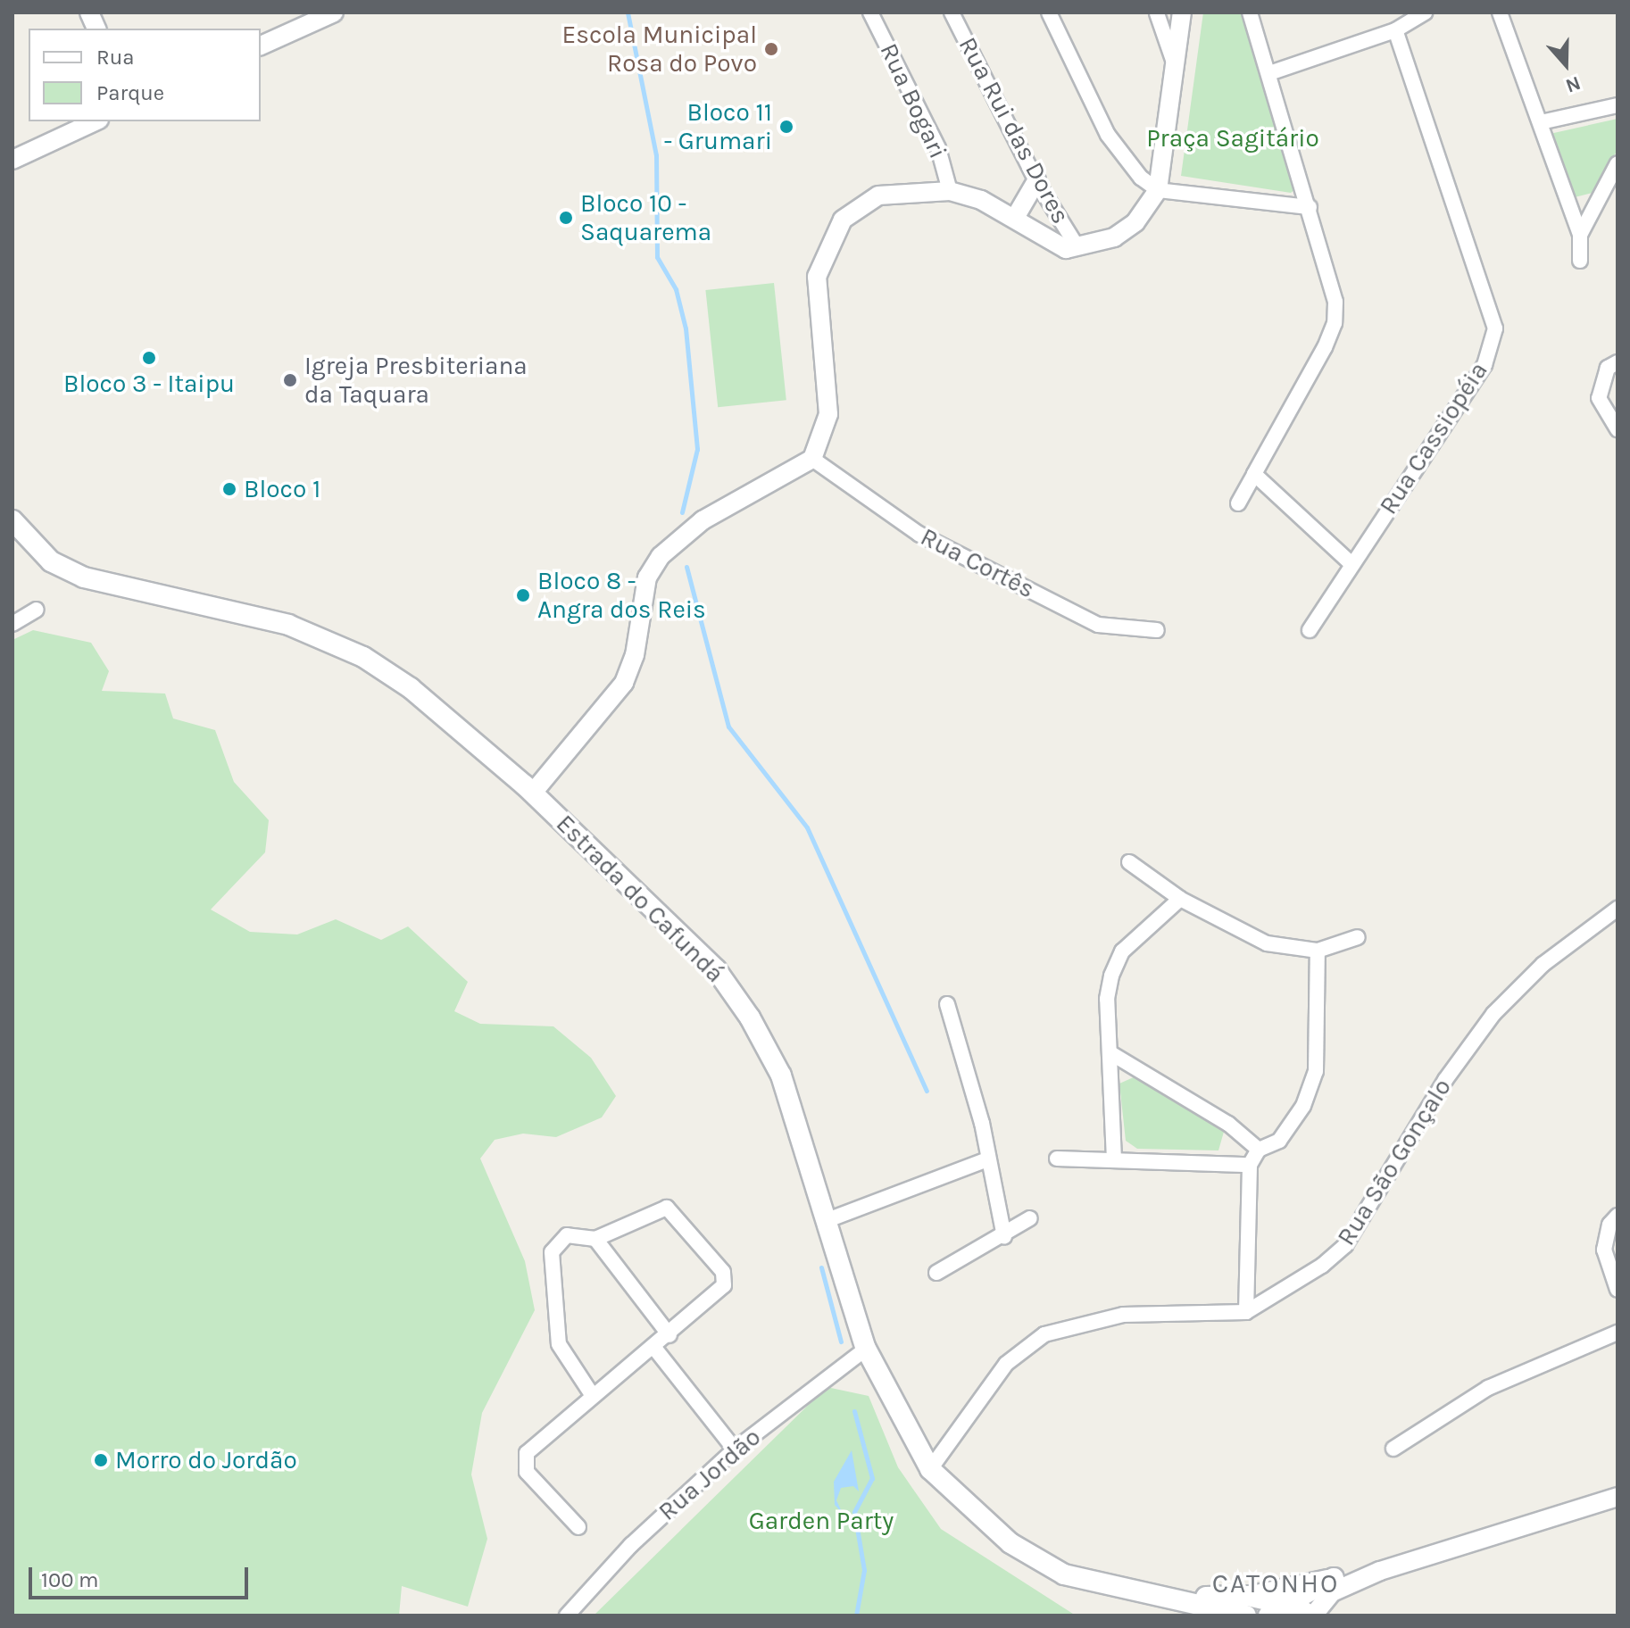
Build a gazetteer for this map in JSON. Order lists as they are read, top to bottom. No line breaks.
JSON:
{"streets":{"main road":["Estrada do Cafundá"],"street":["Rua Bogari","Rua Rui das Dores","Rua Cassiopéia","Rua Cortês","Rua São Gonçalo","Rua Jordão"]},"crossings":[["Estrada do Cafundá","Rua São Gonçalo"],["Estrada do Cafundá","Rua Jordão"]],"districts":["CATONHO"],"parks":["Praça Sagitário","Garden Party"],"places":["Escola Municipal Rosa do Povo","Bloco 11 - Grumari","Bloco 10 - Saquarema","Bloco 3 - Itaipu","Igreja Presbiteriana da Taquara","Bloco 1","Bloco 8 - Angra dos Reis","Morro do Jordão"],"legend":["Rua","Parque"],"scale_bar":"100 m","north":"bottom"}
